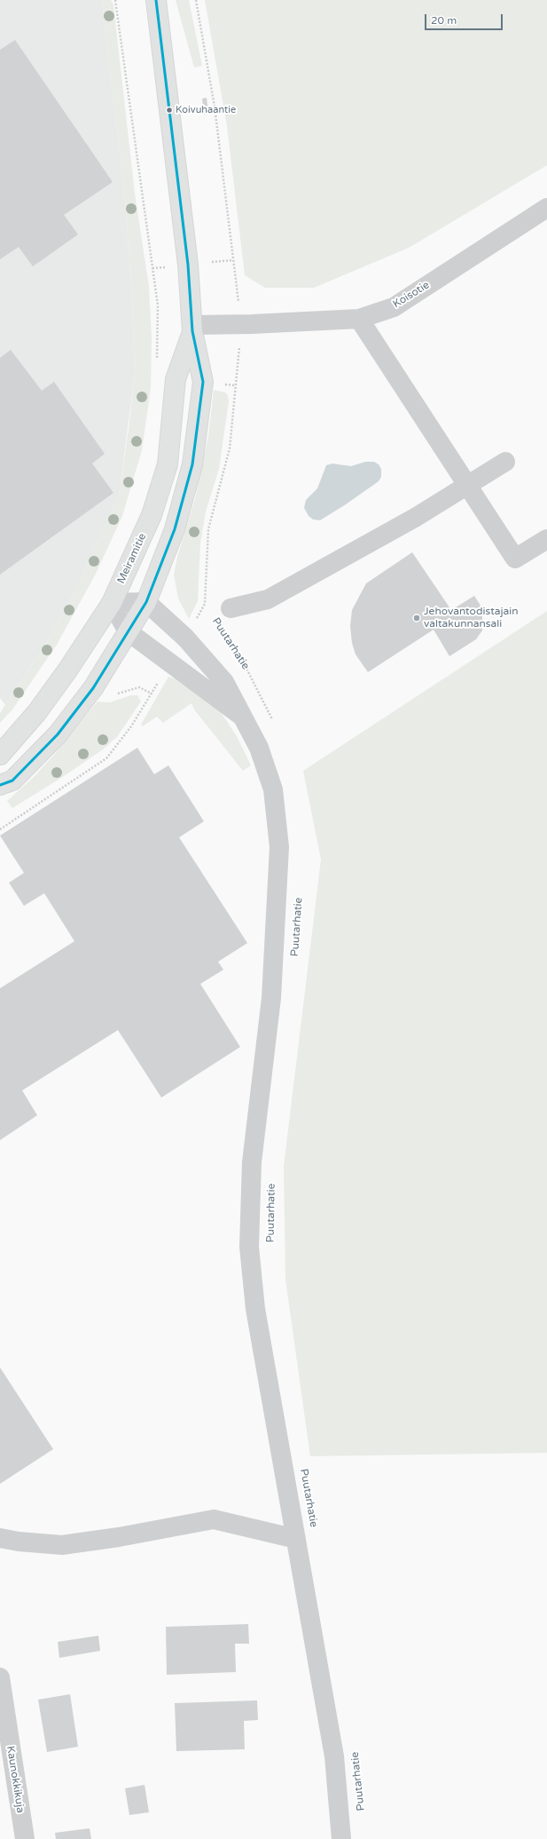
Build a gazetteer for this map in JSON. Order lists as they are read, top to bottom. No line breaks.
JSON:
{"streets":{"main road":["Meiramitie"],"street":["Koisotie","Puutarhatie","Kaunokkikuja"]},"crossings":[["Koisotie","Meiramitie"],["Meiramitie","Puutarhatie"]],"places":["Koivuhaantie","Jehovantodistajain valtakunnansali"],"scale_bar":"20 m"}
